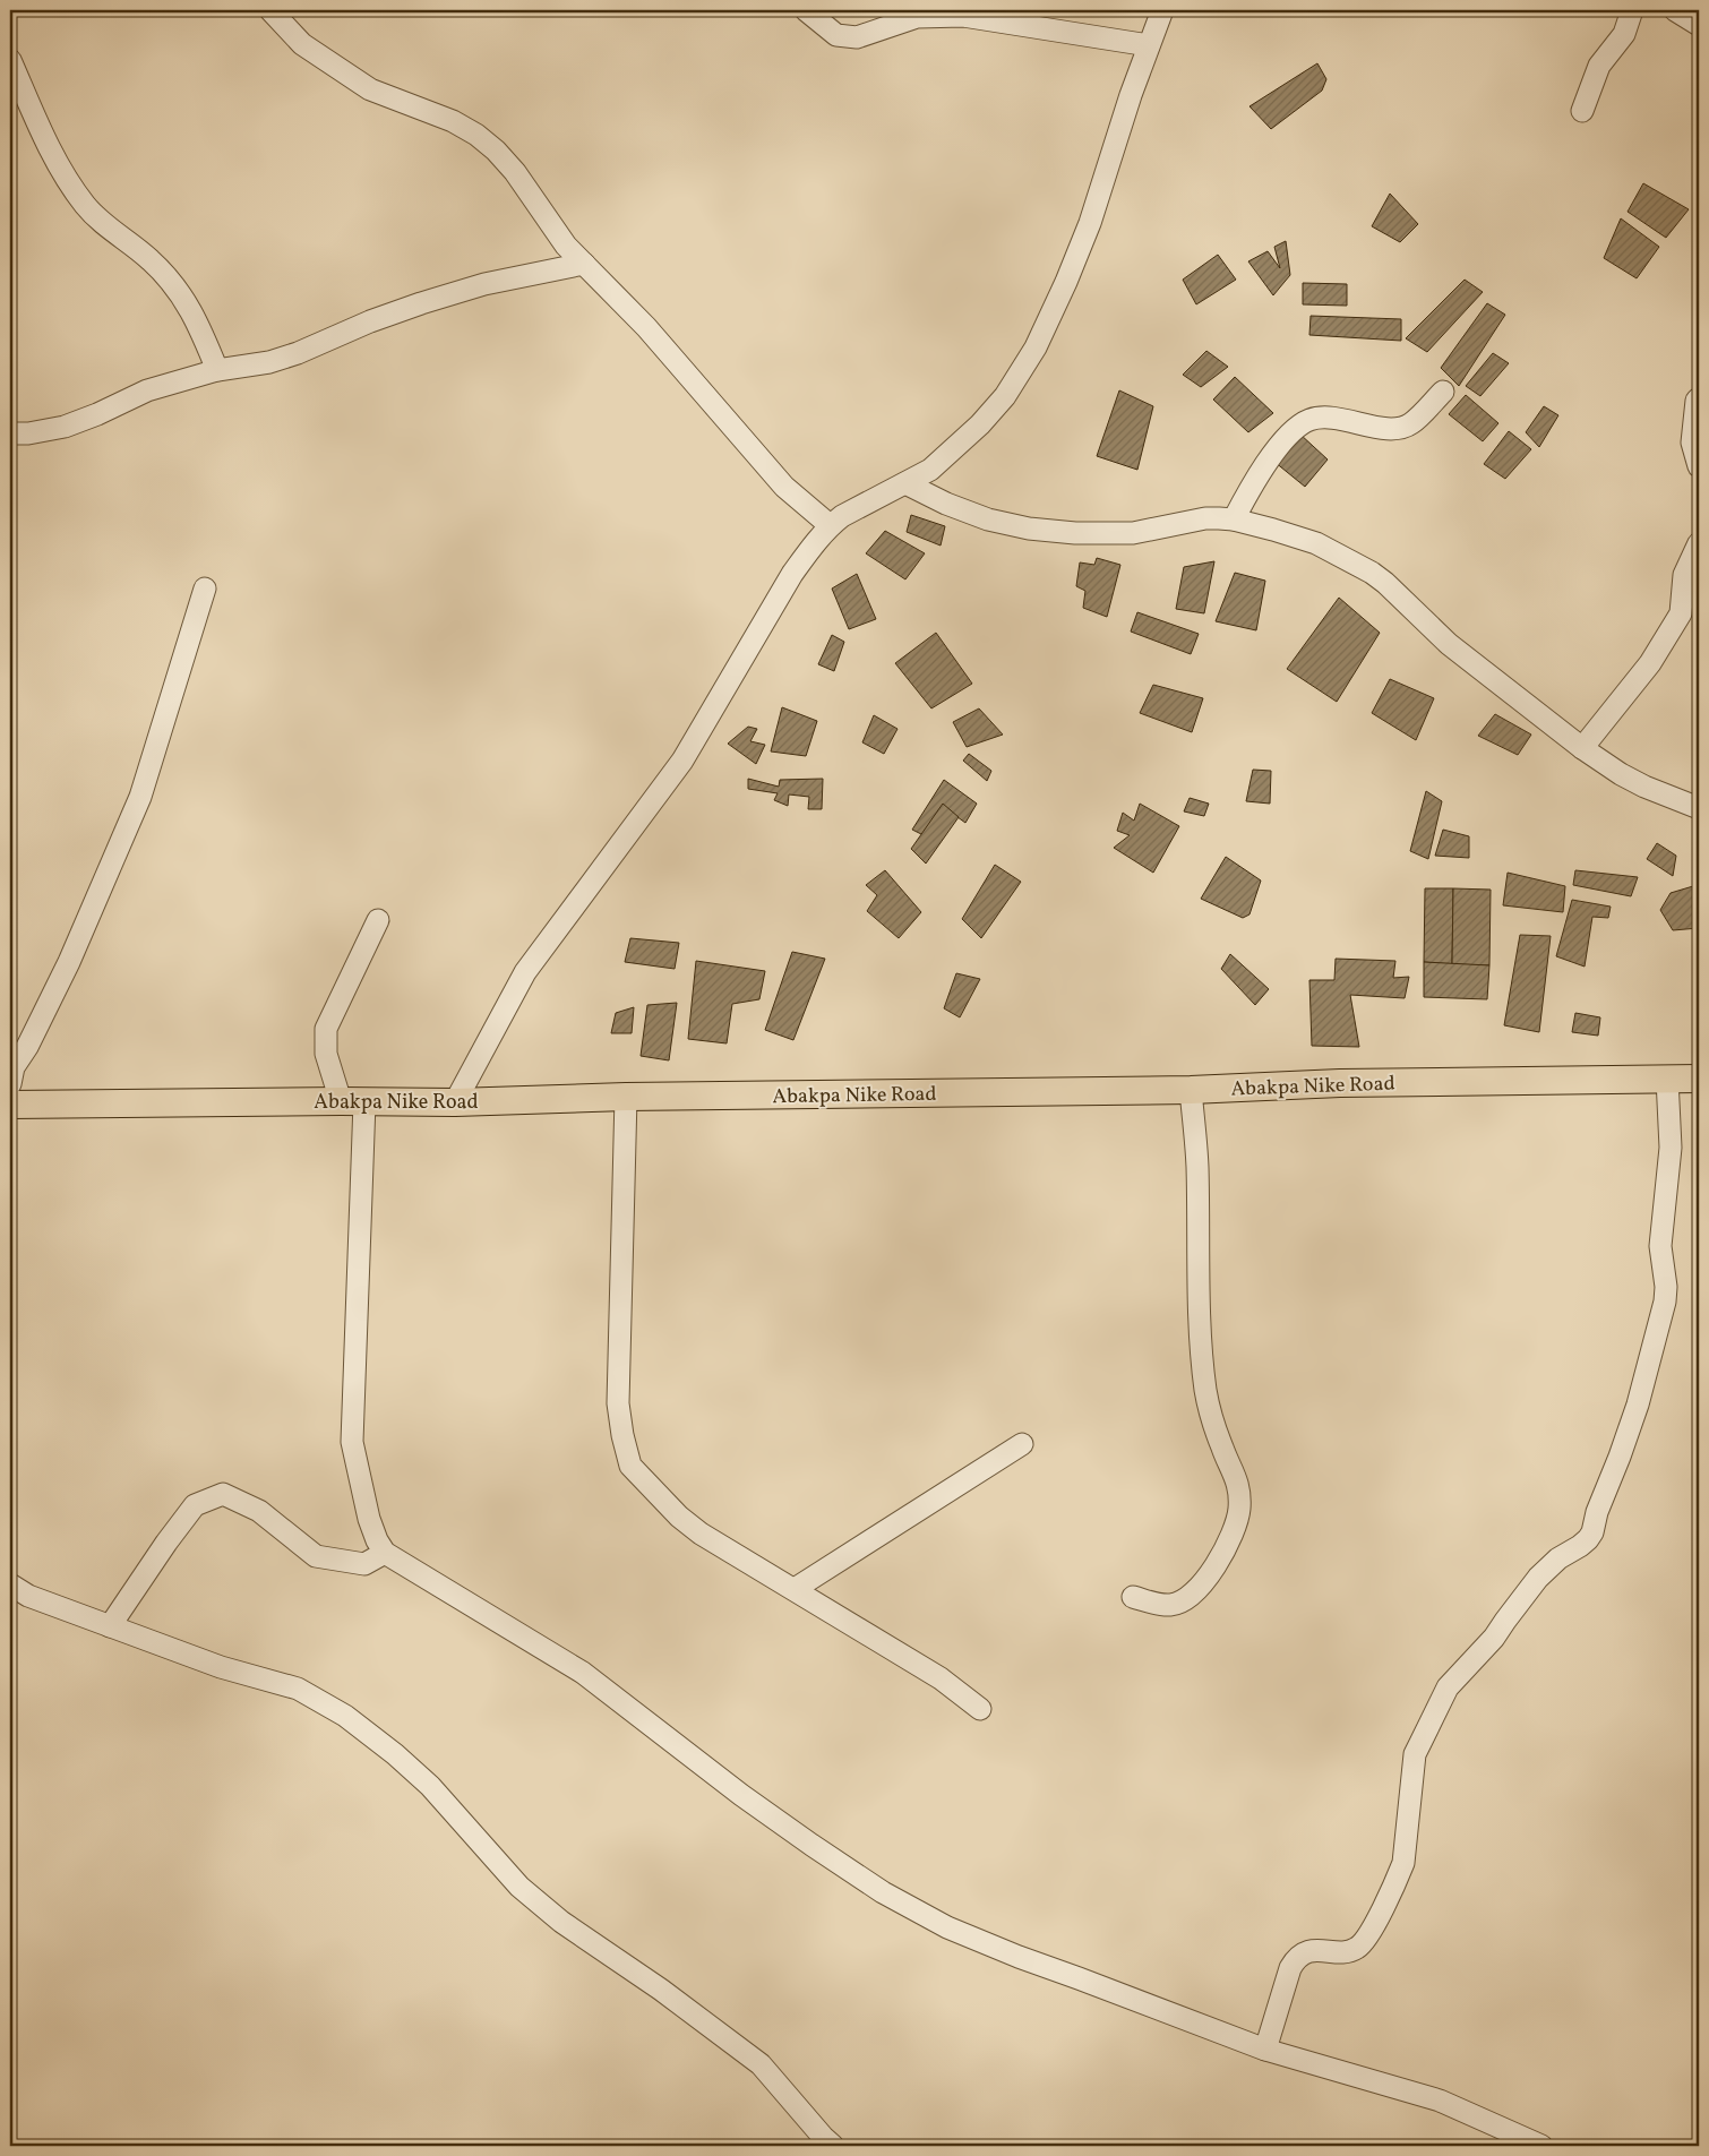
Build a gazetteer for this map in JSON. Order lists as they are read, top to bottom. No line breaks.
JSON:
{"streets":{"main road":["Abakpa Nike Road"]}}
